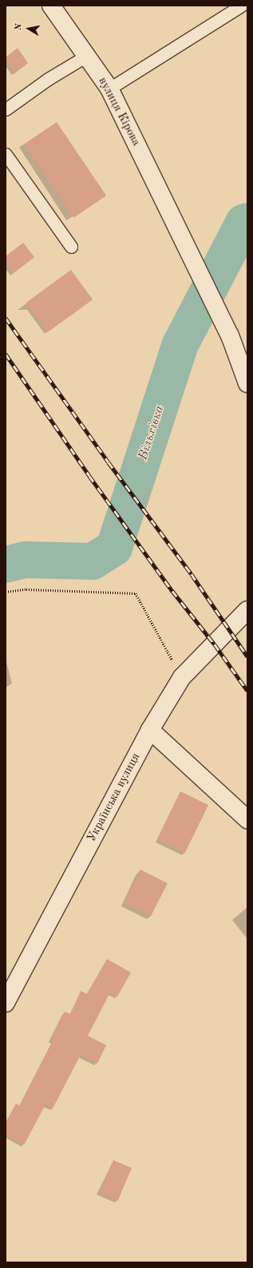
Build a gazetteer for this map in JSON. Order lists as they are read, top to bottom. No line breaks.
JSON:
{"streets":{"street":["вулиця Кірова","Українська вулиця"]},"water":["Вільхівка"],"north":"left"}
